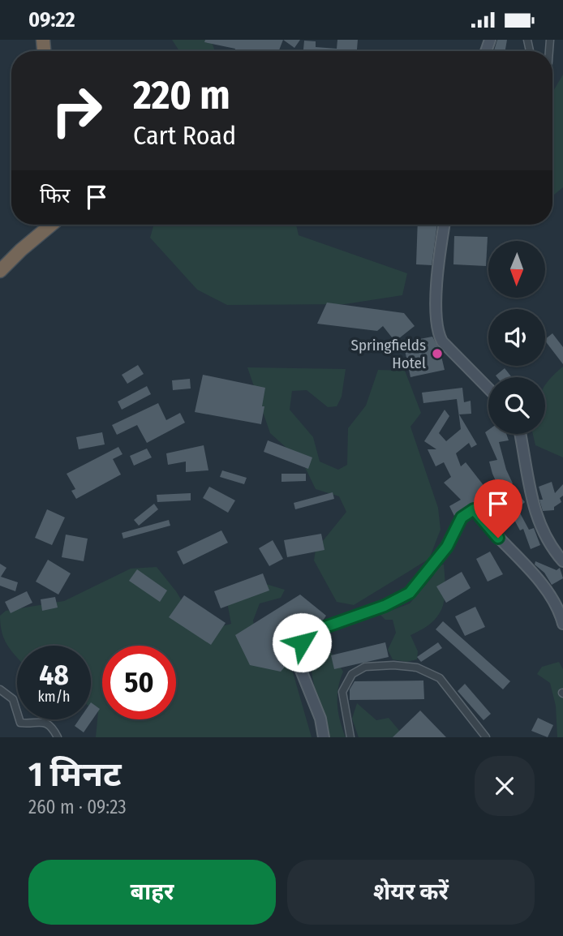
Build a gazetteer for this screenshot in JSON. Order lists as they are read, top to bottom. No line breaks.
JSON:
{"places":["Springfields Hotel"],"north":"bottom","page":{"status":"09:22","turn":["220 m","Cart Road"],"then":"फिर","speed":"48 km/h","limit":"50","heading":["1 मिनट","260 m · 09:23"],"buttons":["बाहर","शेयर करें"]}}
